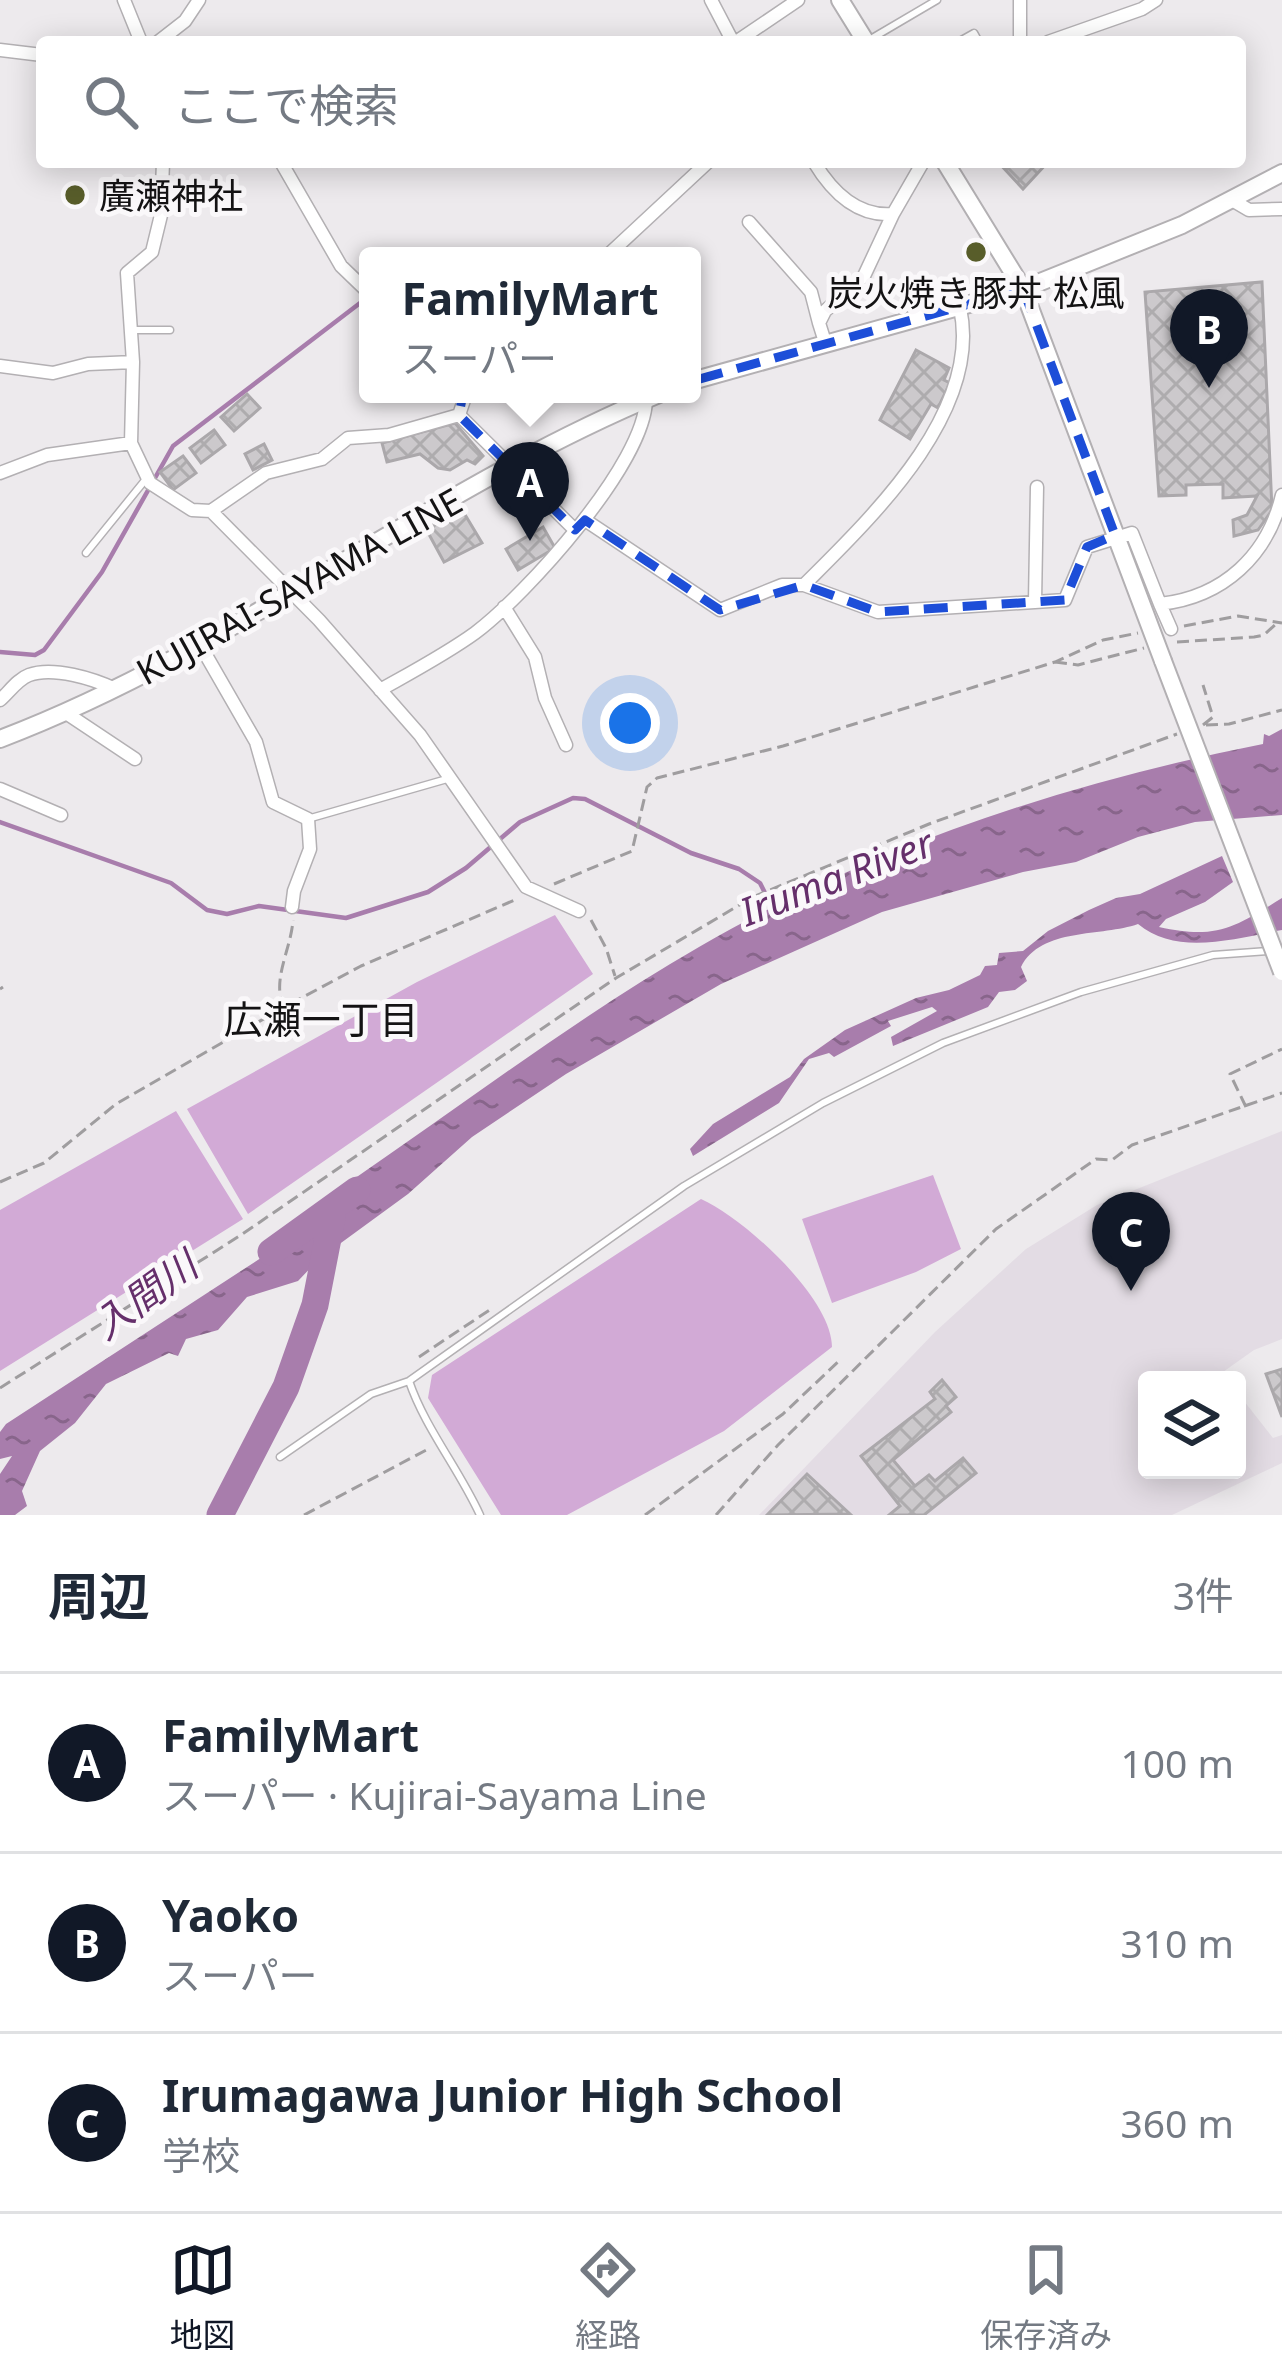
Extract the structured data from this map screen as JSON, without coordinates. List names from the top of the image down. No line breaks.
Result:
{"streets":{"main road":["KUJIRAI-SAYAMA LINE"]},"districts":["広瀬一丁目"],"water":["Iruma River","入間川"],"places":["廣瀬神社","炭火焼き豚丼 松風"],"page":{"search":"ここで検索","popup":["FamilyMart","スーパー"],"pins":["B","A","C"],"heading":["周辺","3件"],"list":[{"mark":"A","name":"FamilyMart","note":"スーパー · Kujirai-Sayama Line","value":"100 m"},{"mark":"B","name":"Yaoko","note":"スーパー","value":"310 m"},{"mark":"C","name":"Irumagawa Junior High School","note":"学校","value":"360 m"}],"nav":["地図","経路","保存済み"]}}
